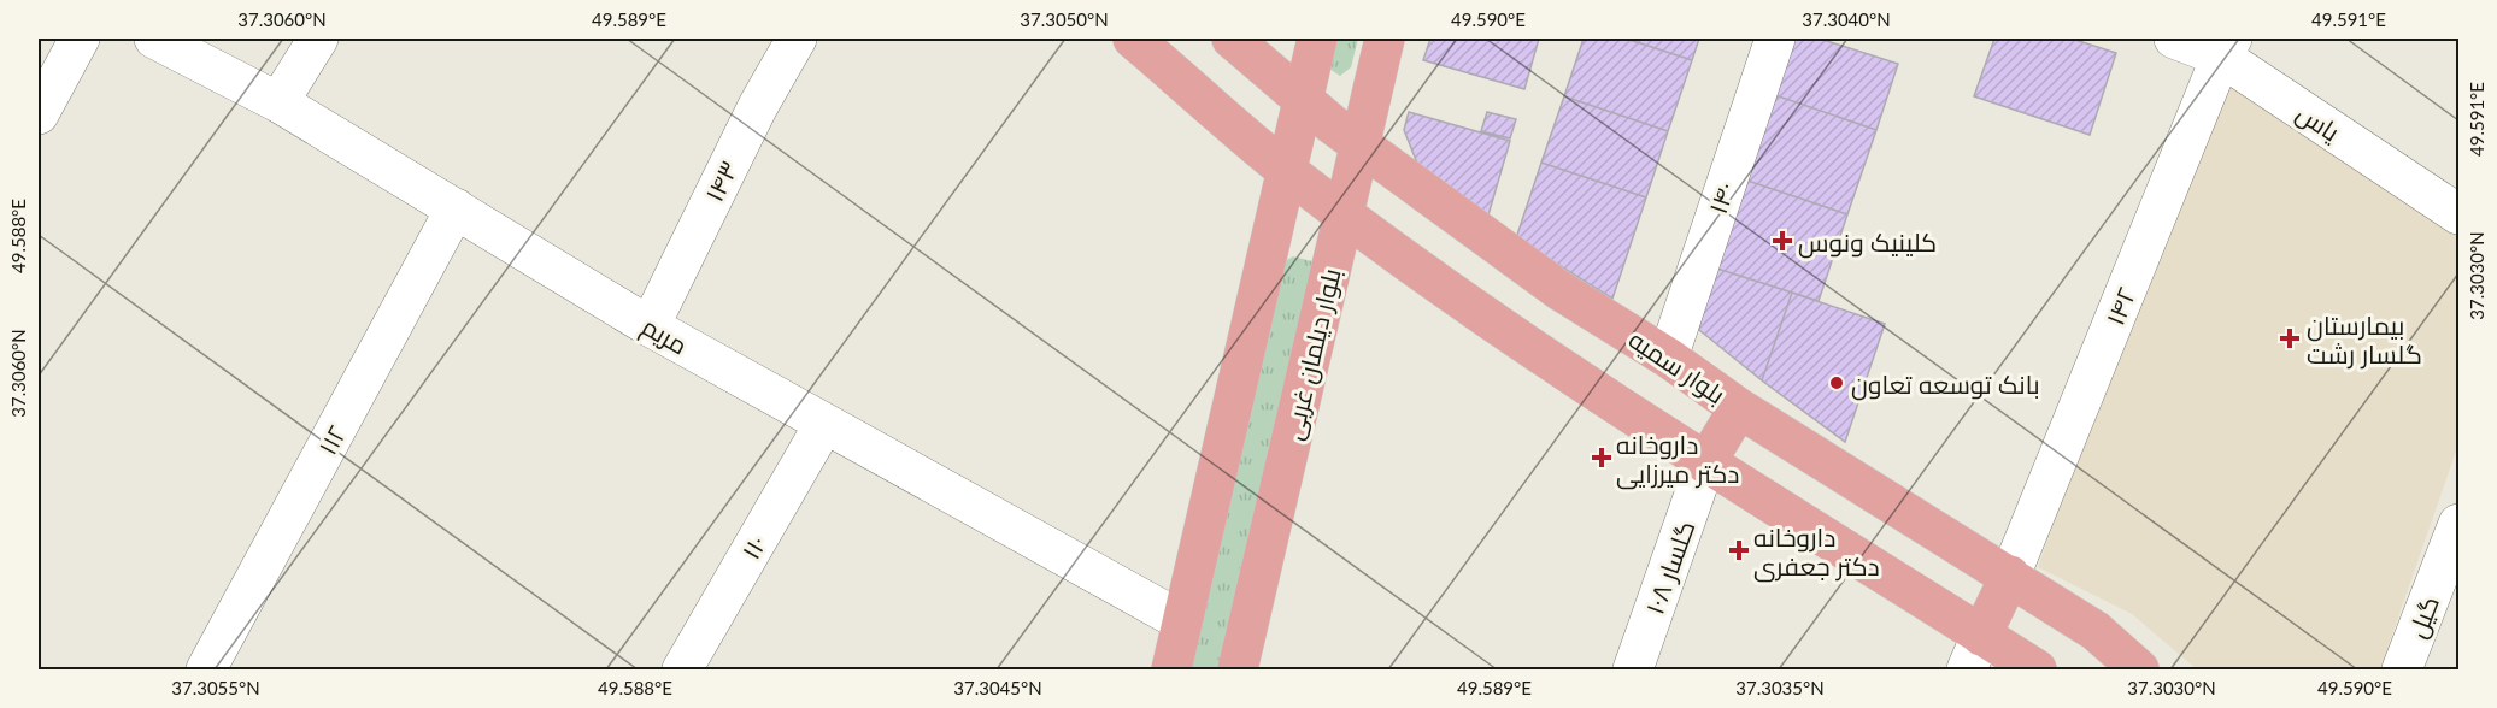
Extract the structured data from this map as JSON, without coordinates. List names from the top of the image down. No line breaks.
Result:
{"streets":{"main road":["بلوار دیلمان غربی","بلوار سمیه"],"street":["یاس","۱۴۳","۱۴۰","۱۴۲","مریم","۱۱۲","۱۱۰","گلسار ۱۰۸","گیل"]},"crossings":[["یاس","۱۴۲"],["۱۴۳","مریم"],["۱۴۰","بلوار سمیه"],["۱۴۲","بلوار سمیه"],["مریم","۱۱۲"],["مریم","۱۱۰"],["بلوار دیلمان غربی","بلوار سمیه"]],"places":{"health":["کلینیک ونوس","بیمارستان گلسار رشت","داروخانه دکتر میرزایی","داروخانه دکتر جعفری"],"other":["بانک توسعه تعاون"]},"coordinates":["37.3060°N","49.589°E","37.3050°N","49.590°E","37.3040°N","49.591°E","49.588°E","37.3030°N","37.3055°N","37.3045°N","37.3035°N"]}
